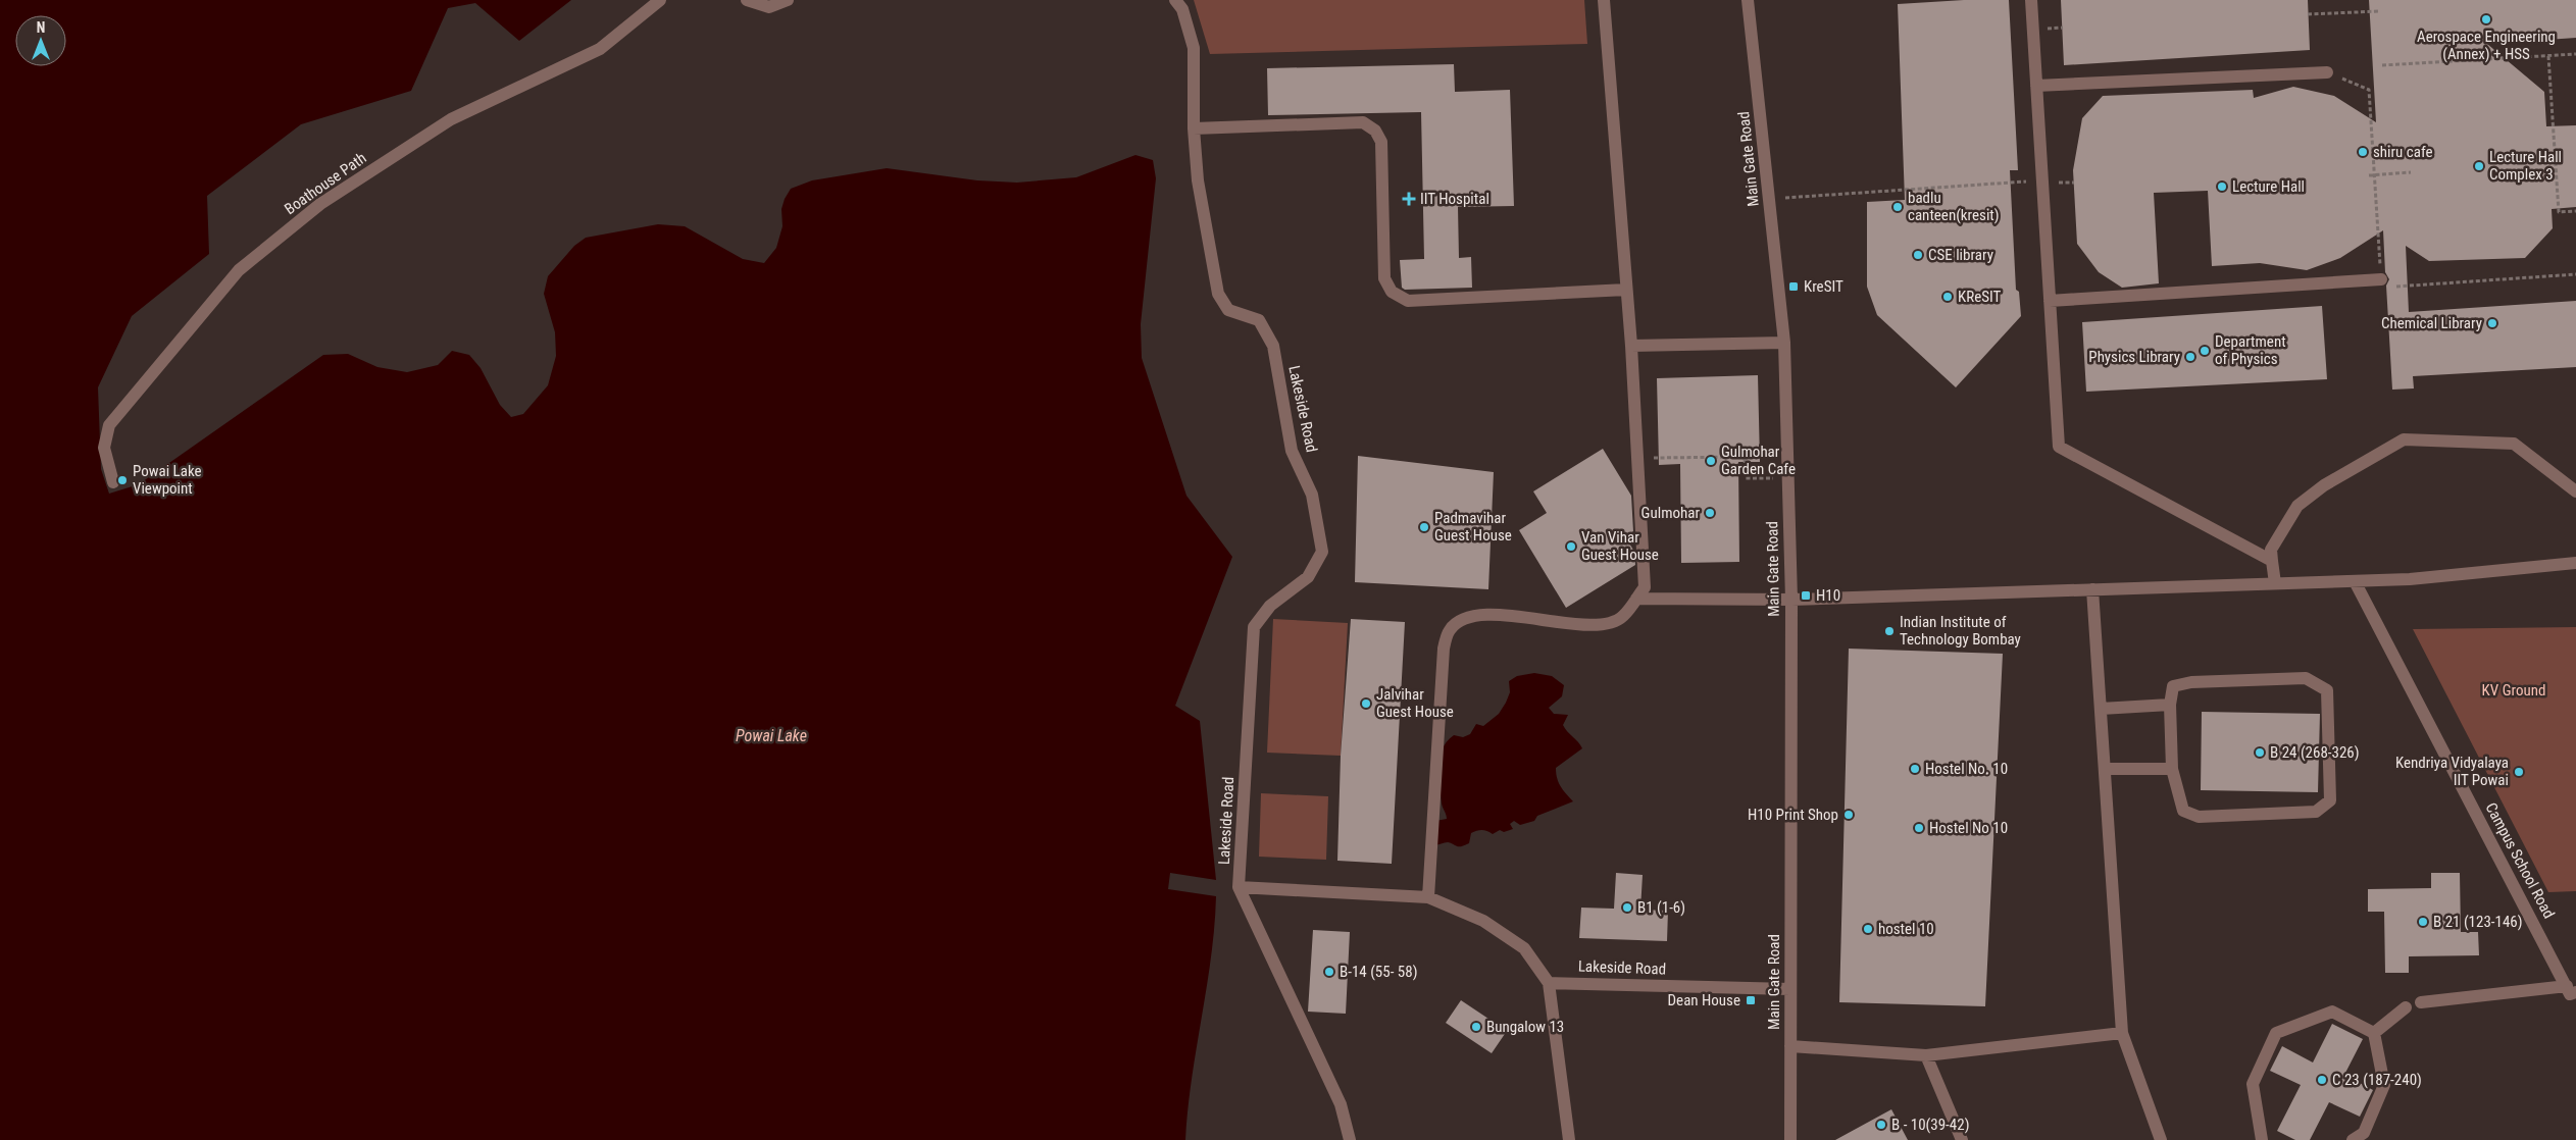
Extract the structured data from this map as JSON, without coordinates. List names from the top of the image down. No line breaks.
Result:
{"streets":{"street":["Main Gate Road","Boathouse Path","Lakeside Road","Campus School Road"]},"crossings":[["Main Gate Road","Lakeside Road"]],"water":["Powai Lake"],"parks":["KV Ground"],"places":{"other":["Aerospace Engineering (Annex) + HSS","shiru cafe","Lecture Hall Complex 3","Lecture Hall","badlu canteen(kresit)","CSE library","KReSIT","Chemical Library","Department of Physics","Physics Library","Gulmohar Garden Cafe","Powai Lake Viewpoint","Gulmohar","Padmavihar Guest House","Van Vihar Guest House","Indian Institute of Technology Bombay","Jalvihar Guest House","B 24 (268-326)","Hostel No. 10","Kendriya Vidyalaya IIT Powai","H10 Print Shop","Hostel No 10","B1 (1-6)","B 21 (123-146)","hostel 10","B-14 (55- 58)","Bungalow 13","C 23 (187-240)","B - 10(39-42)"],"health":["IIT Hospital"],"transit":["KreSIT","H10","Dean House"]},"north":"top"}
